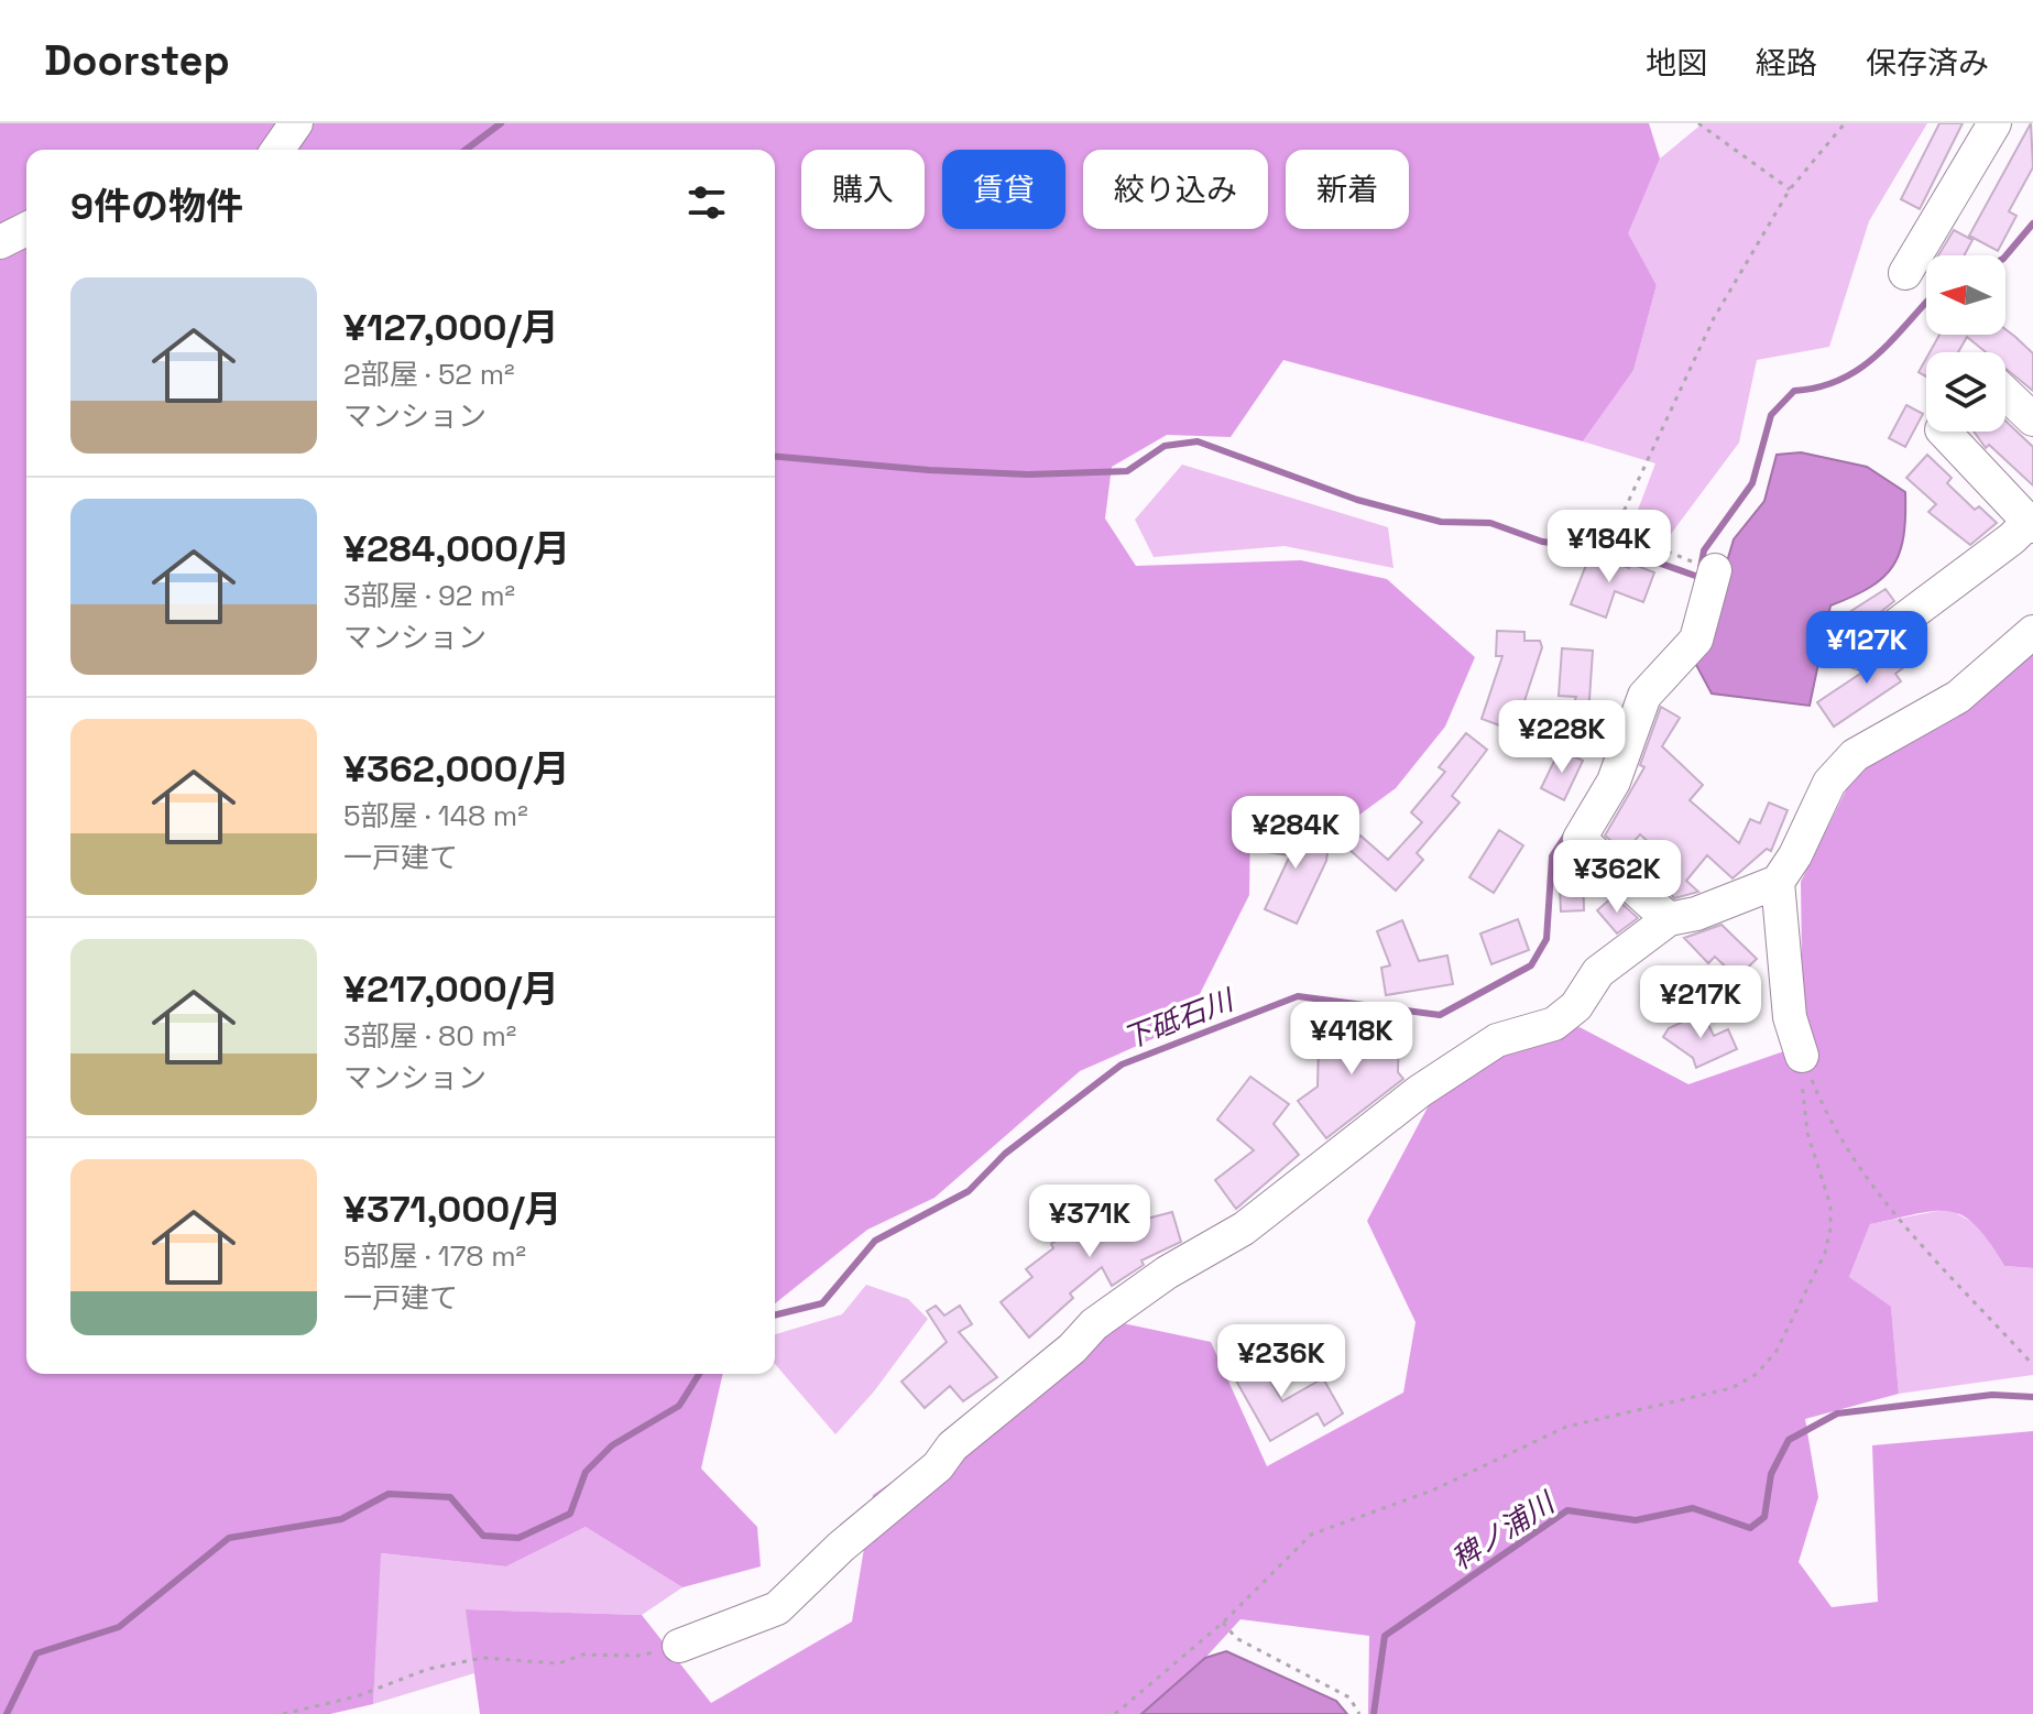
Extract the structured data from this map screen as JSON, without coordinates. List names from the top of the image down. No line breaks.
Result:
{"water":["下砥石川","稗ノ浦川"],"north":"left","page":{"header":"Doorstep","nav":["地図","経路","保存済み"],"chip":["購入","賃貸","絞り込み","新着"],"heading":"9件の物件","list":[{"name":"¥127,000/月","note":"2部屋 · 52 m² · マンション"},{"name":"¥284,000/月","note":"3部屋 · 92 m² · マンション"},{"name":"¥362,000/月","note":"5部屋 · 148 m² · 一戸建て"},{"name":"¥217,000/月","note":"3部屋 · 80 m² · マンション"},{"name":"¥371,000/月","note":"5部屋 · 178 m² · 一戸建て"}],"price":["¥184K","¥127K","¥228K","¥284K","¥362K","¥217K","¥418K","¥371K","¥236K"]}}
